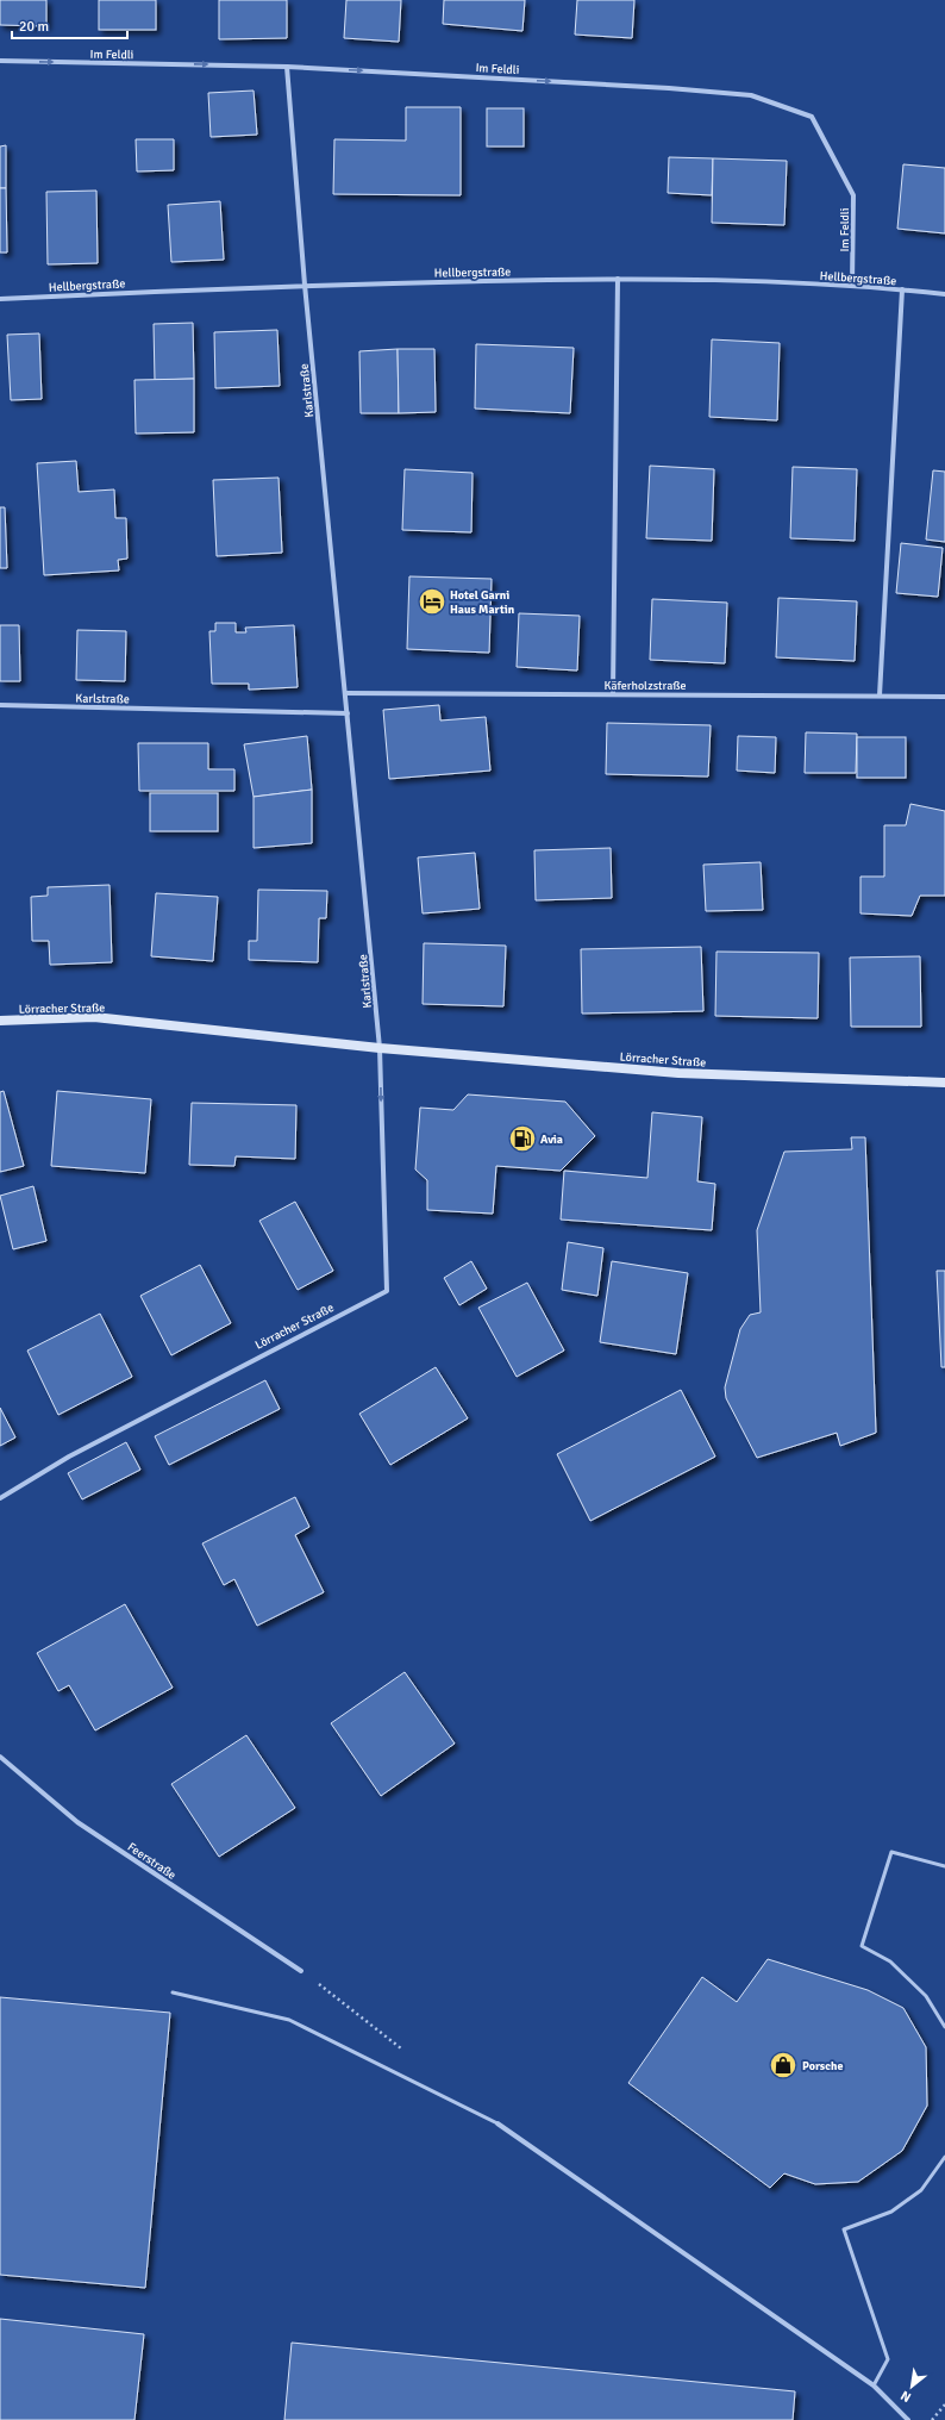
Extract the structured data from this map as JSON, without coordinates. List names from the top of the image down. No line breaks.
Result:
{"streets":{"main road":["Lörracher Straße"],"street":["Im Feldli","Hellbergstraße","Karlstraße","Käferholzstraße","Feerstraße"]},"crossings":[["Im Feldli","Hellbergstraße"],["Im Feldli","Karlstraße"],["Hellbergstraße","Karlstraße"],["Karlstraße","Käferholzstraße"],["Karlstraße","Lörracher Straße"]],"one_way":["Im Feldli","Lörracher Straße"],"places":{"hotel":["Hotel Garni Haus Martin"],"fuel station":["Avia"],"shop":["Porsche"]},"scale_bar":"20 m","north":"bottom left"}
